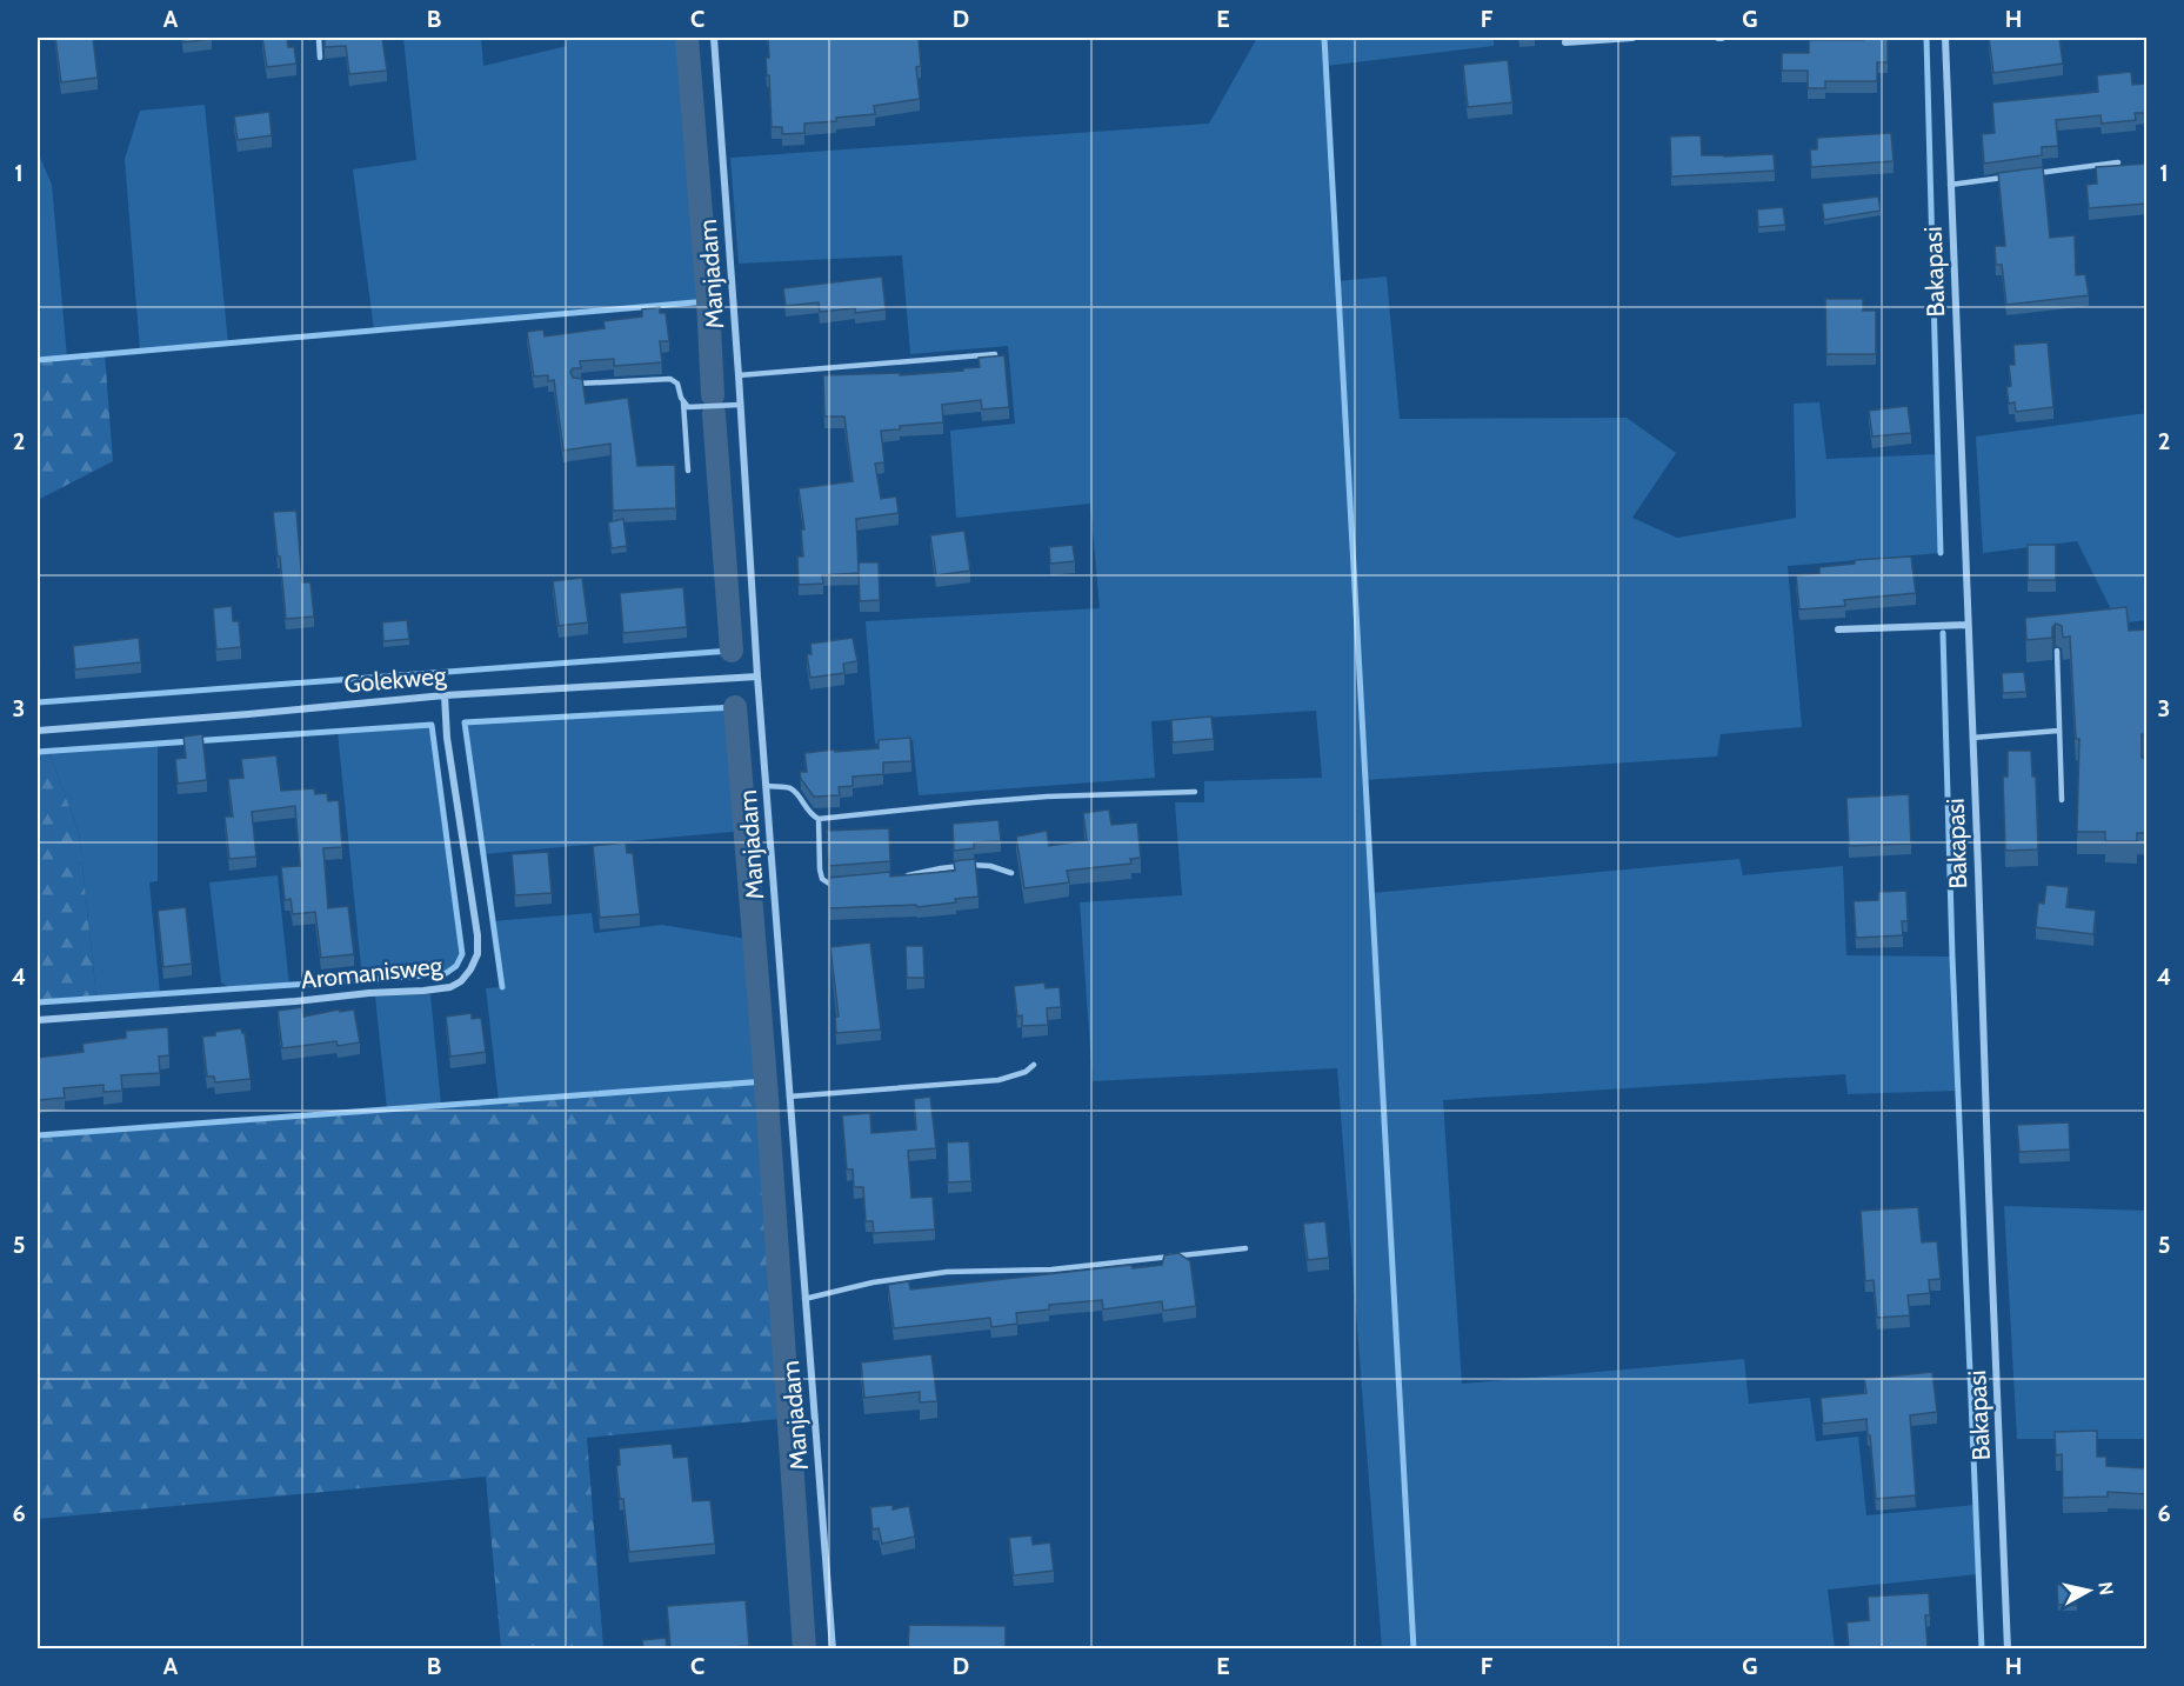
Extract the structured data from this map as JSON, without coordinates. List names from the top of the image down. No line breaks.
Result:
{"streets":{"street":["Bakapasi","Manjadam","Golekweg","Aromanisweg"]},"crossings":[["Manjadam","Golekweg"],["Golekweg","Aromanisweg"]],"north":"right","grid":{"columns":["A","B","C","D","E","F","G","H"],"rows":["1","2","3","4","5","6"]}}
